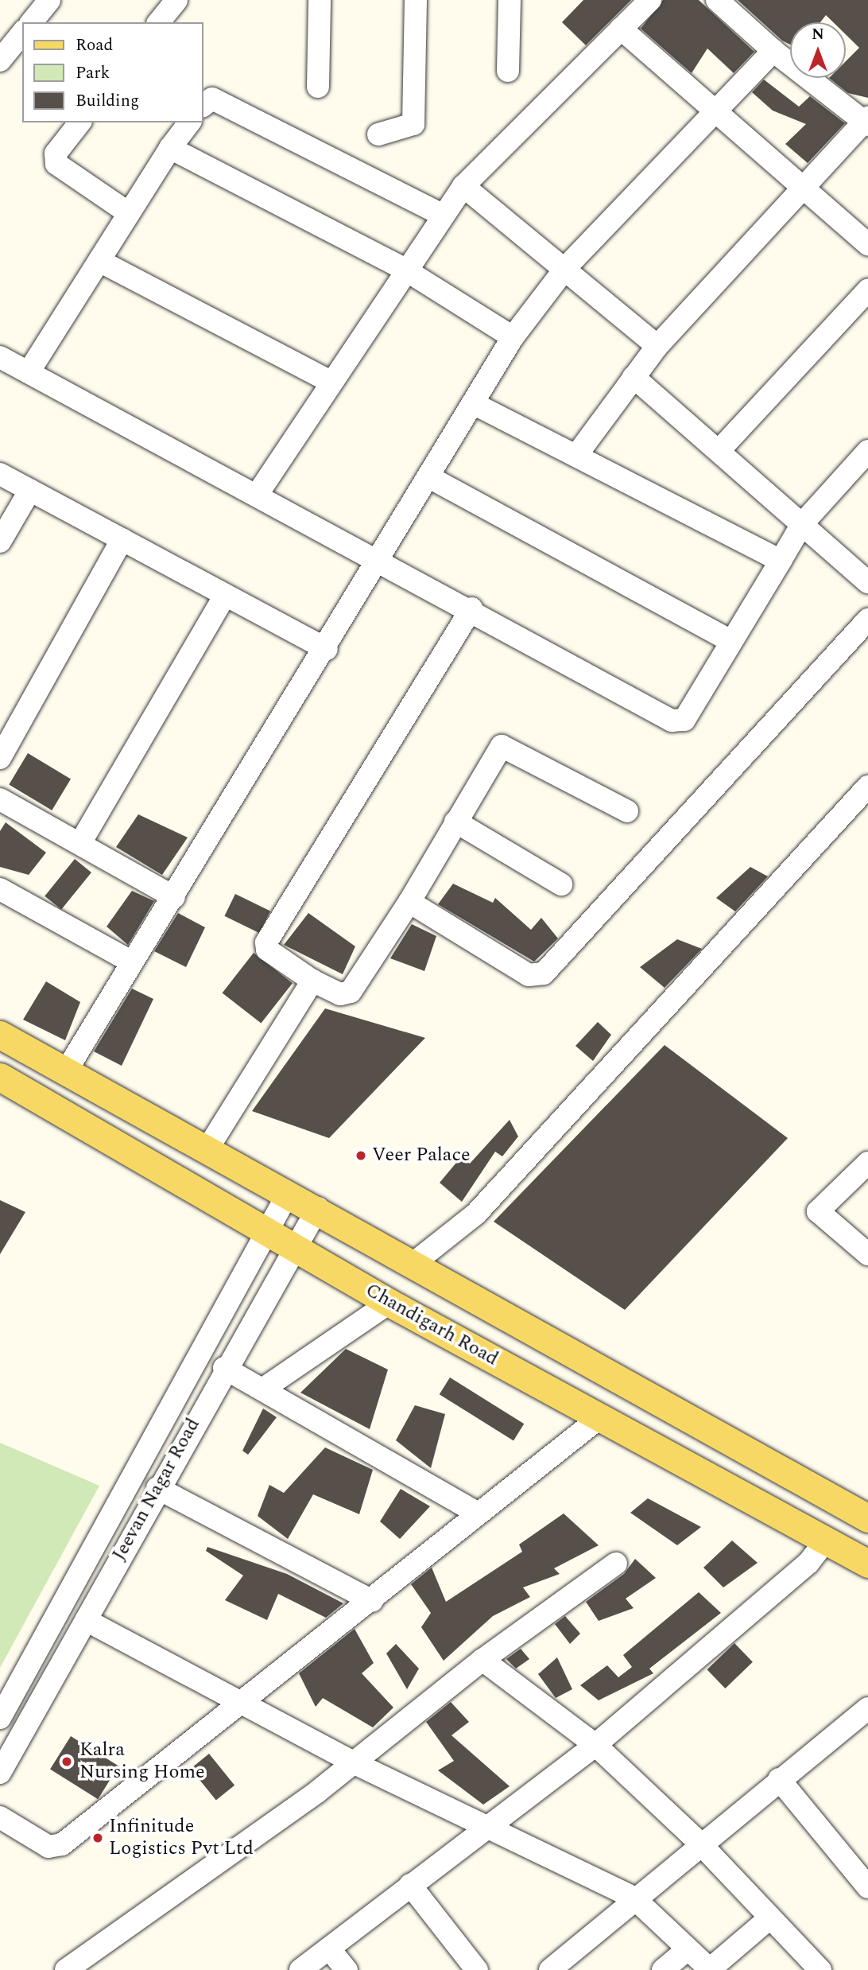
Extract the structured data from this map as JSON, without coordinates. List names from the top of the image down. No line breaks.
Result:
{"streets":{"main road":["Chandigarh Road"],"street":["Jeevan Nagar Road"]},"crossings":[["Chandigarh Road","Jeevan Nagar Road"]],"places":["Veer Palace","Kalra Nursing Home","Infinitude Logistics Pvt Ltd"],"legend":["Road","Park","Building"],"north":"top"}
